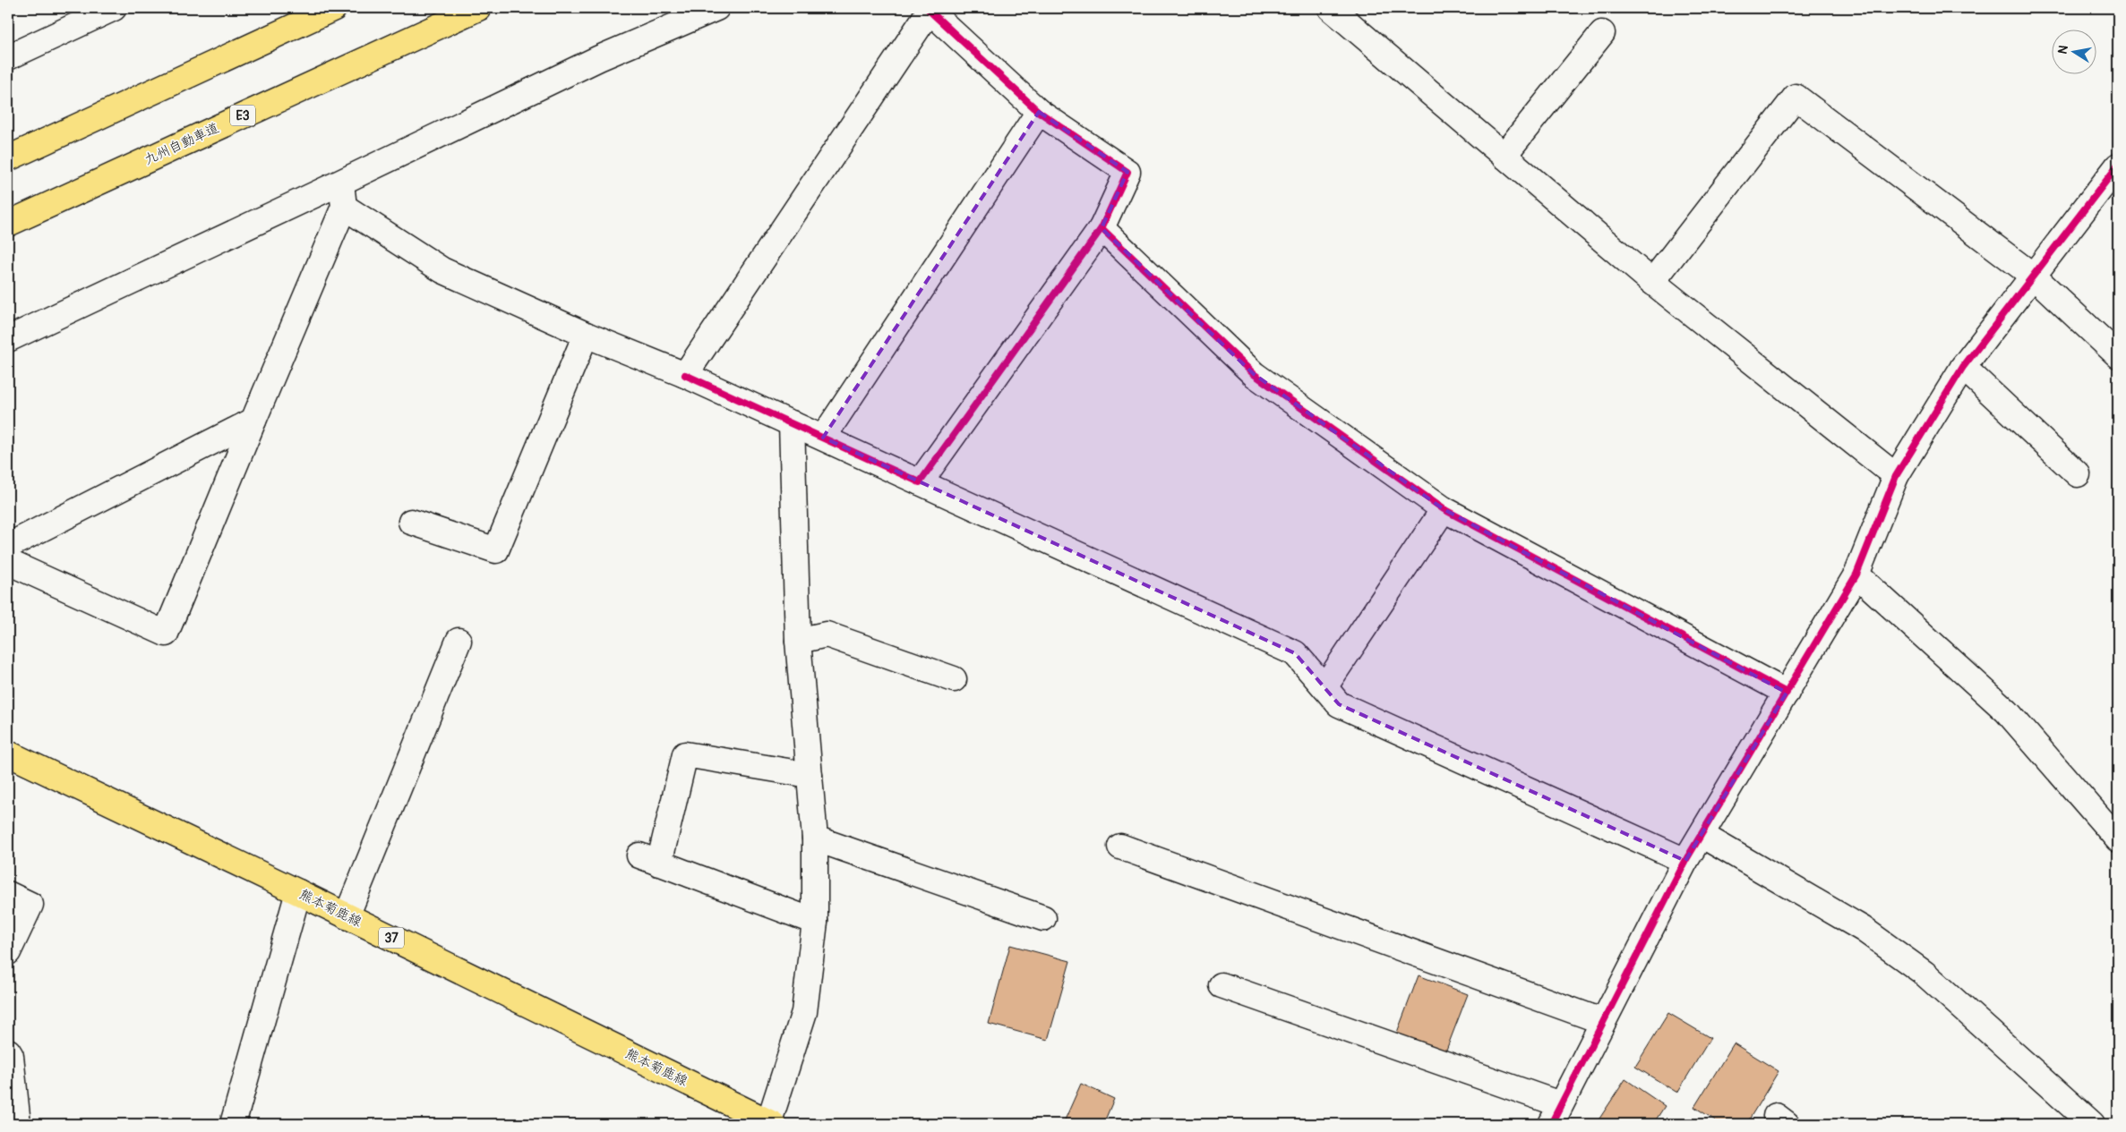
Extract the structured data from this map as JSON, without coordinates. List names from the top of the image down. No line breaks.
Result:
{"streets":{"main road":["E3","九州自動車道","熊本菊鹿線","37"]},"north":"left"}
